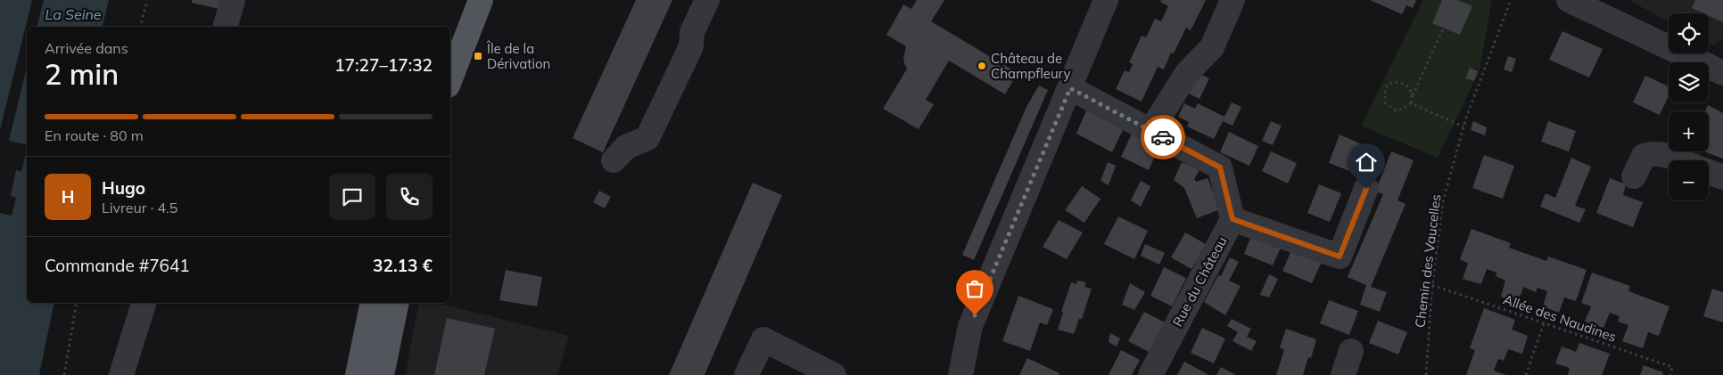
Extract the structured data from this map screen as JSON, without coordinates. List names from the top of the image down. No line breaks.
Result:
{"streets":{"street":["Rue du Château"],"path":["Chemin des Vaucelles","Allée des Naudines"]},"crossings":[["Chemin des Vaucelles","Allée des Naudines"]],"water":["La Seine"],"places":{"transit":["Île de la Dérivation"],"other":["Château de Champfleury"]},"page":{"map_buttons":["+","−"],"heading":["2 min","Arrivée dans","17:27–17:32"],"panel":["Hugo","Livreur · 4.5","Commande #7641","32.13 €"],"bar":"En route · 80 m","round":"H"}}
